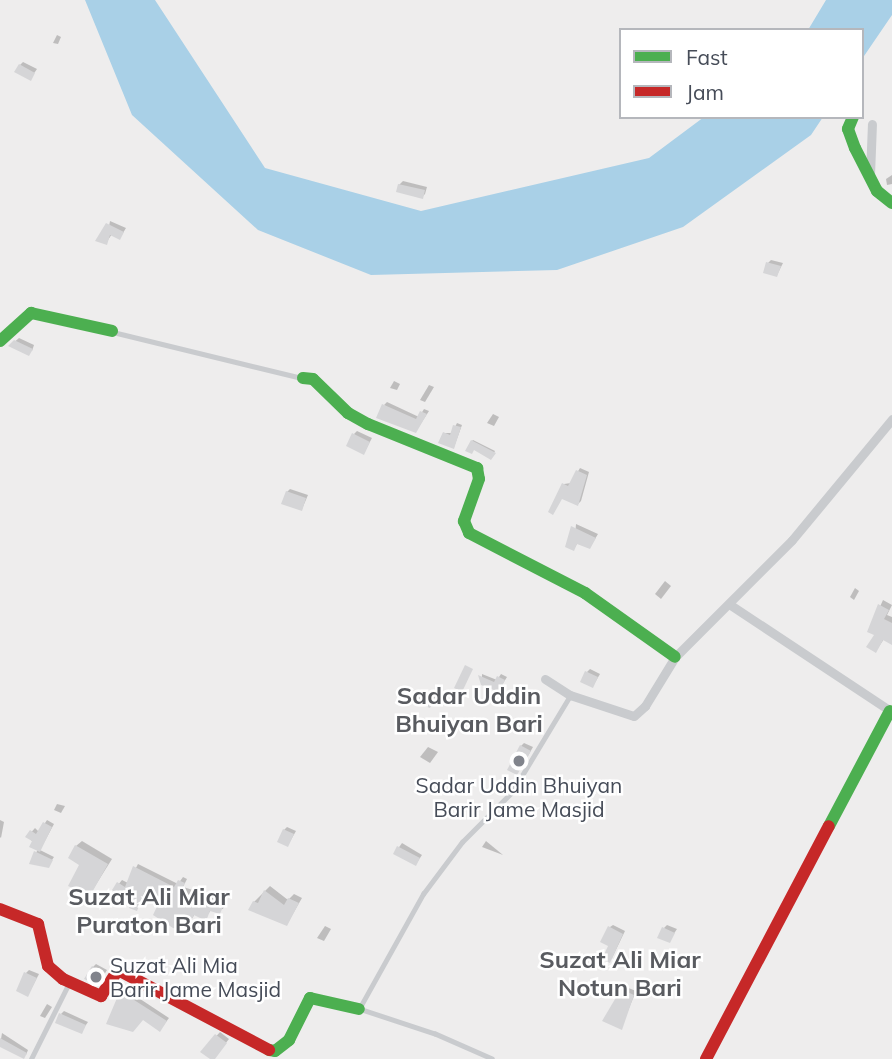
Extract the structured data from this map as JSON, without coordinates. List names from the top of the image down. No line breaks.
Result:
{"districts":["Sadar Uddin Bhuiyan Bari","Suzat Ali Miar Puraton Bari","Suzat Ali Miar Notun Bari"],"places":["Sadar Uddin Bhuiyan Barir Jame Masjid","Suzat Ali Mia Barir Jame Masjid"],"legend":["Fast","Jam"]}
